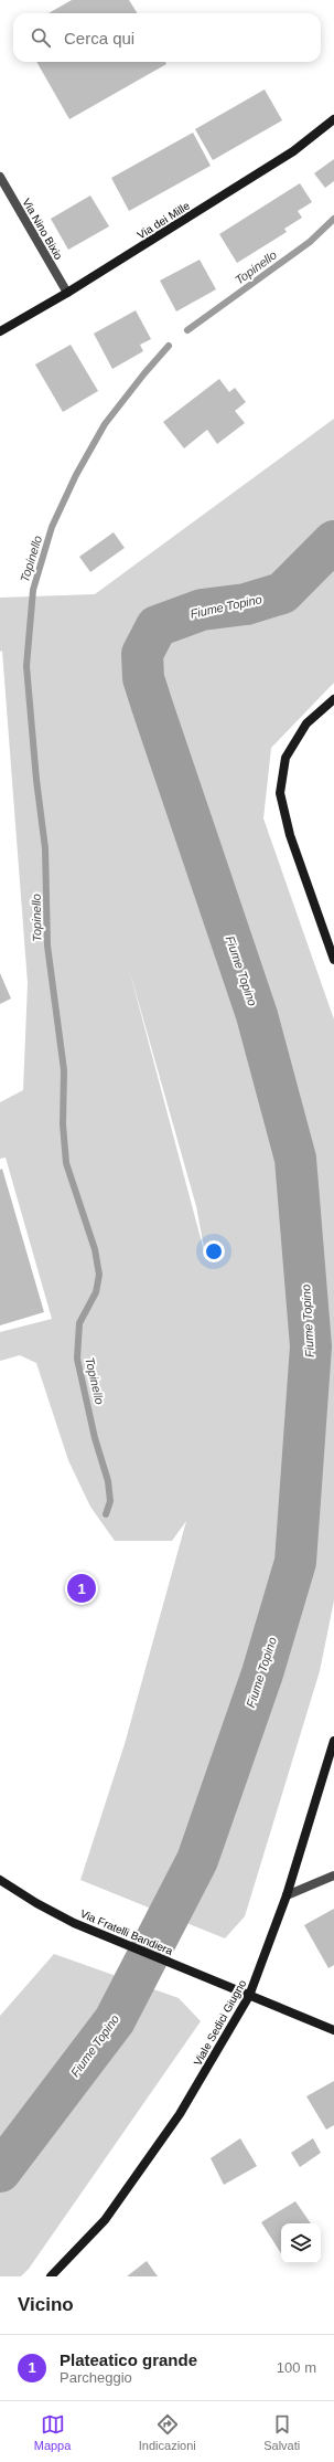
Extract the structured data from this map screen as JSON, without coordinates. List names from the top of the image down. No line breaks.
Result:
{"streets":{"main road":["Via dei Mille","Via Fratelli Bandiera","Viale Sedici Giugno"],"street":["Via Nino Bixio"]},"crossings":[["Via dei Mille","Via Nino Bixio"],["Via Fratelli Bandiera","Viale Sedici Giugno"]],"water":["Topinello","Fiume Topino"],"page":{"search":"Cerca qui","pins":"1","heading":"Vicino","list":[{"mark":"1","name":"Plateatico grande","note":"Parcheggio","value":"100 m"}],"nav":["Mappa","Indicazioni","Salvati"]}}
